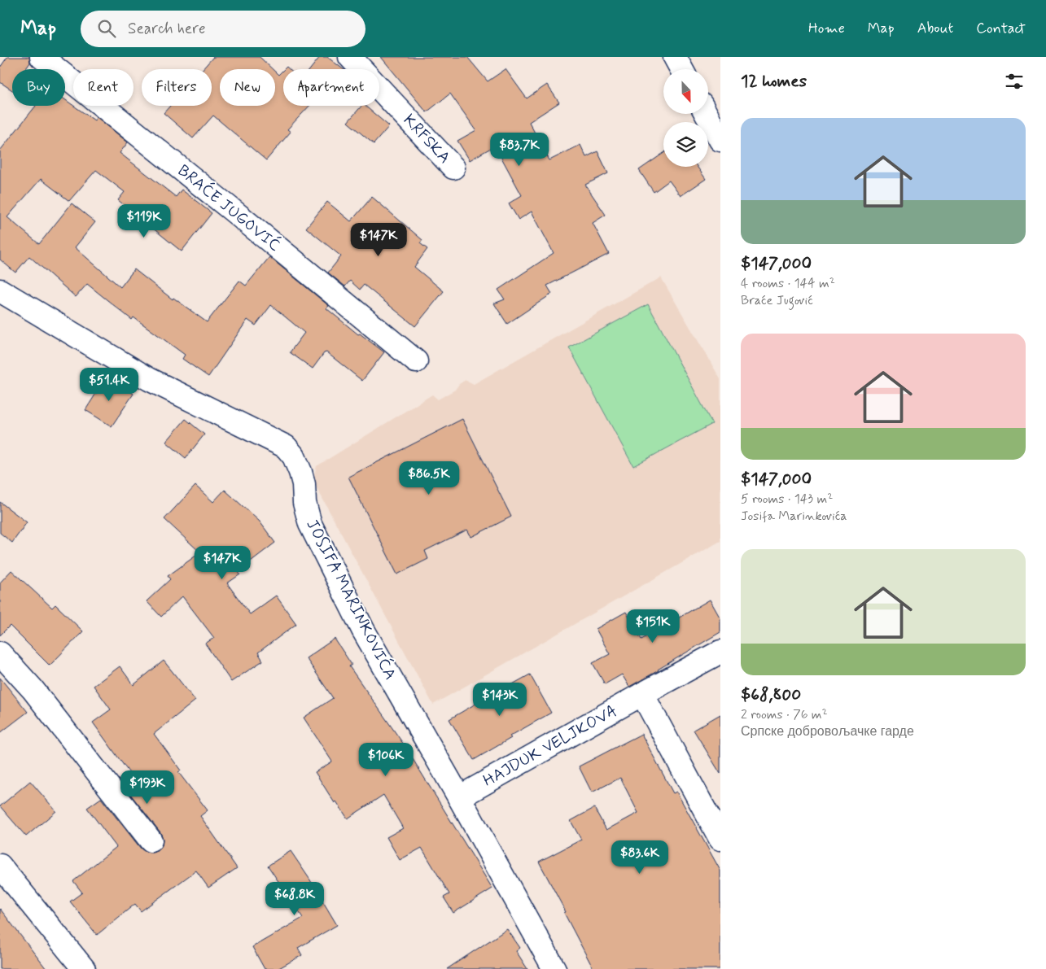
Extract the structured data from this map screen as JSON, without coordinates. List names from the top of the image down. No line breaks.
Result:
{"streets":{"street":["KRFSKA","BRAĆE JUGOVIĆ","JOSIFA MARINKOVIĆA","HAJDUK VELJKOVA"]},"crossings":[["JOSIFA MARINKOVIĆA","HAJDUK VELJKOVA"]],"north":"bottom","page":{"header":"Map","search":"Search here","nav":["Home","Map","About","Contact"],"heading":"12 homes","chip":["Buy","Rent","Filters","New","Apartment"],"list":[{"name":"$147,000","note":"4 rooms · 144 m² · Braće Jugović"},{"name":"$147,000","note":"5 rooms · 143 m² · Josifa Marinkovića"},{"name":"$68,800","note":"2 rooms · 76 m² · Српске добровољачке гарде"}],"price":["$83.7K","$119K","$147K","$51.4K","$86.5K","$147K","$151K","$143K","$106K","$193K","$83.6K","$68.8K"]}}
